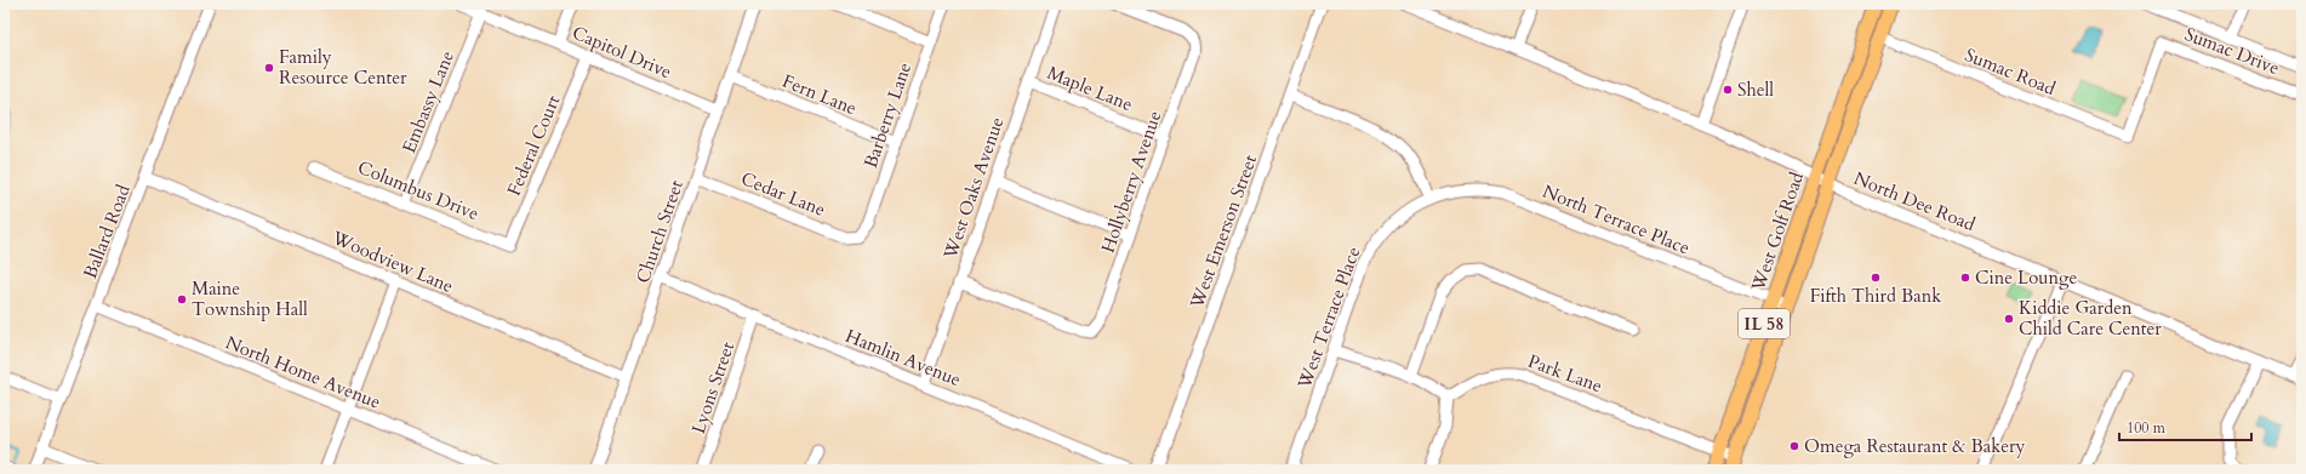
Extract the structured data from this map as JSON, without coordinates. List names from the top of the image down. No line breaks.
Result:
{"streets":{"main road":["West Golf Road","IL 58"],"street":["Sumac Drive","Capitol Drive","Sumac Road","Maple Lane","Fern Lane","Embassy Lane","Barberry Lane","Federal Court","Hollyberry Avenue","West Oaks Avenue","Columbus Drive","Cedar Lane","North Dee Road","North Terrace Place","Ballard Road","Church Street","West Emerson Street","Woodview Lane","West Terrace Place","Hamlin Avenue","North Home Avenue","Park Lane","Lyons Street"]},"crossings":[["Sumac Drive","Sumac Road"],["Capitol Drive","Embassy Lane"],["Capitol Drive","Federal Court"],["Capitol Drive","Church Street"],["Sumac Road","West Golf Road"],["Maple Lane","Hollyberry Avenue"],["Maple Lane","West Oaks Avenue"],["Fern Lane","Barberry Lane"],["Fern Lane","Church Street"],["Embassy Lane","Columbus Drive"],["Barberry Lane","Cedar Lane"],["Federal Court","Columbus Drive"],["Hollyberry Avenue","West Oaks Avenue"],["West Oaks Avenue","Hamlin Avenue"],["Cedar Lane","Church Street"],["North Dee Road","West Golf Road"],["North Terrace Place","West Golf Road"],["North Terrace Place","West Terrace Place"],["Ballard Road","Woodview Lane"],["Ballard Road","North Home Avenue"],["Church Street","Woodview Lane"],["Church Street","Hamlin Avenue"],["West Golf Road","IL 58"],["West Golf Road","Park Lane"],["IL 58","Park Lane"],["Hamlin Avenue","Lyons Street"]],"places":["Family Resource Center","Shell","Fifth Third Bank","Cine Lounge","Maine Township Hall","Kiddie Garden Child Care Center","Omega Restaurant & Bakery"],"scale_bar":"100 m"}
